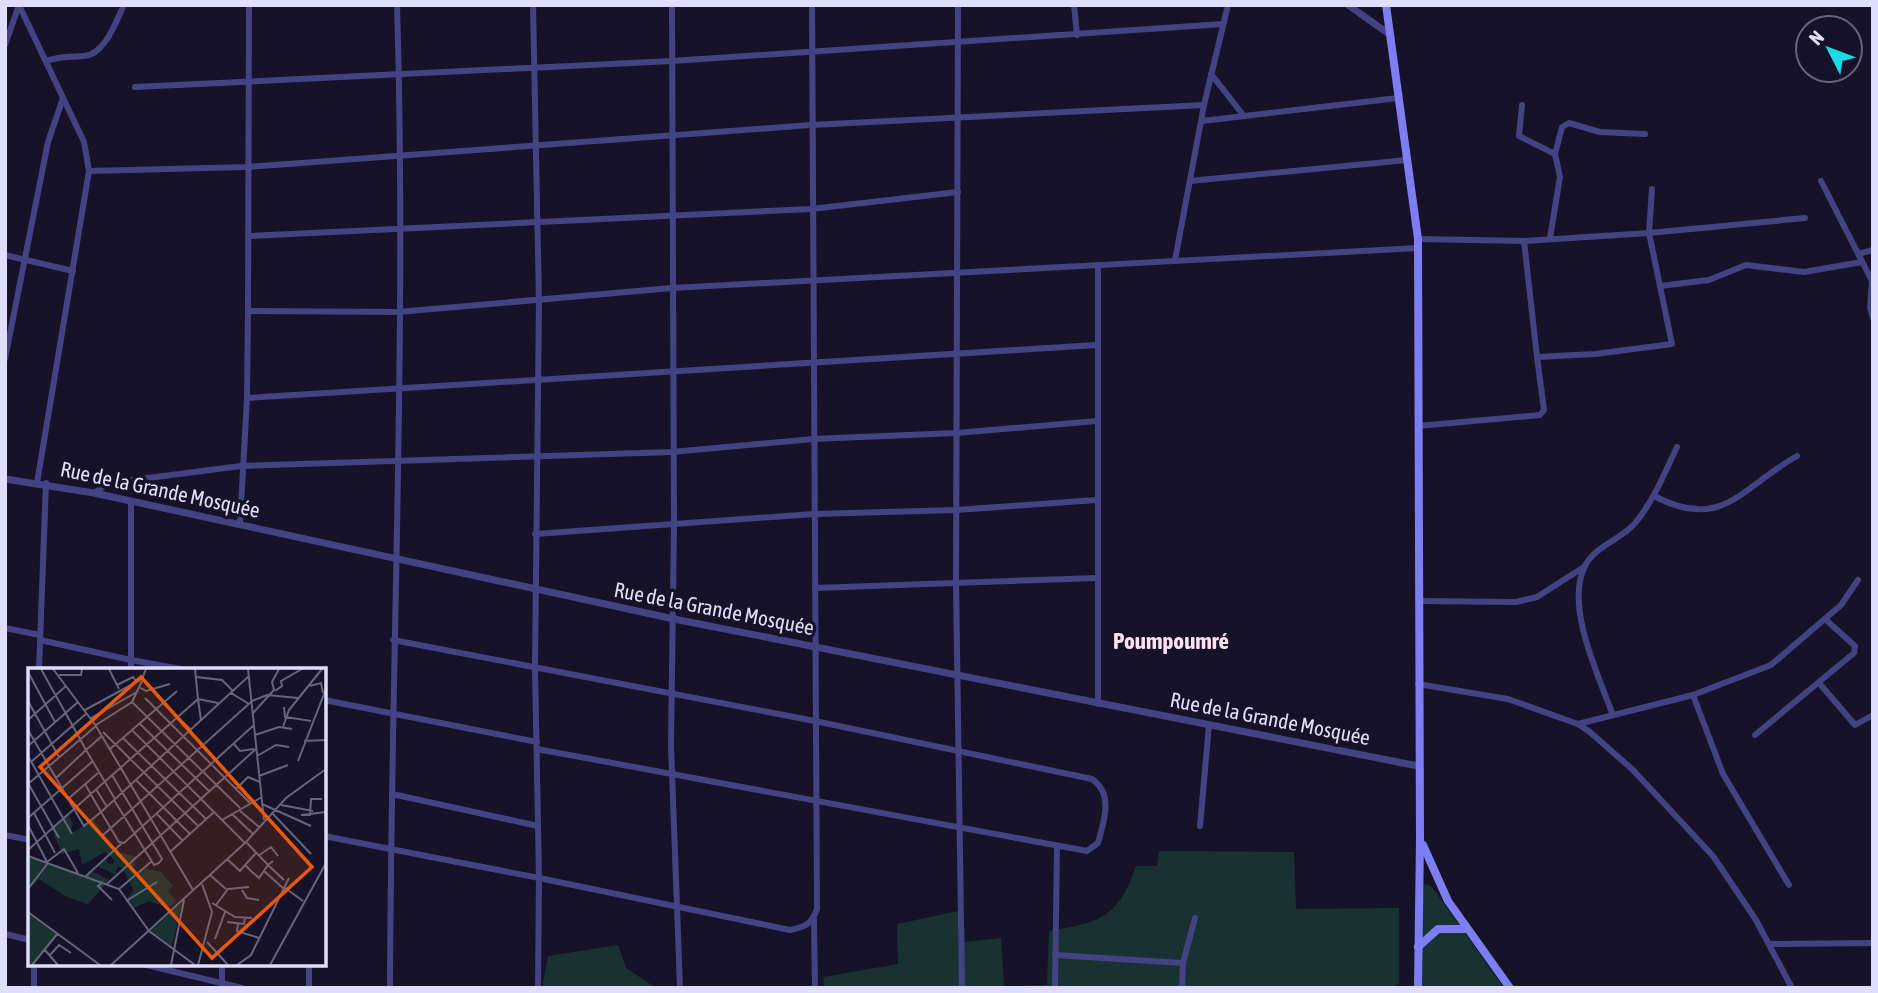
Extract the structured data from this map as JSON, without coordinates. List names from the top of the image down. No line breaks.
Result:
{"streets":{"street":["Rue de la Grande Mosquée"]},"districts":["Poumpoumré"],"north":"top left"}
